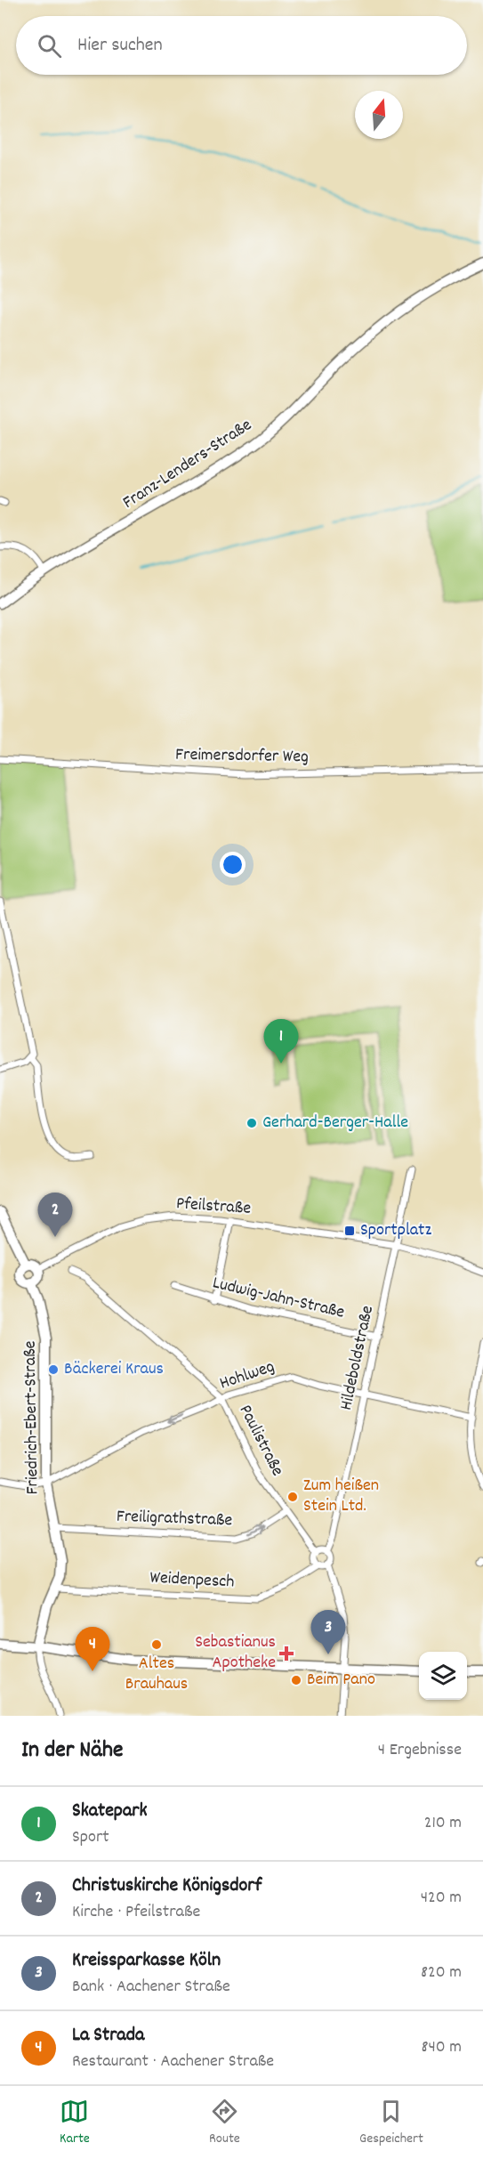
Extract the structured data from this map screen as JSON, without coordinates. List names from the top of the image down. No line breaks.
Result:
{"streets":{"street":["Franz-Lenders-Straße","Freimersdorfer Weg","Pfeilstraße","Ludwig-Jahn-Straße","Hildeboldstraße","Hohlweg","Friedrich-Ebert-Straße","Paulistraße","Freiligrathstraße","Weidenpesch"]},"crossings":[["Pfeilstraße","Hildeboldstraße"],["Pfeilstraße","Friedrich-Ebert-Straße"],["Ludwig-Jahn-Straße","Hildeboldstraße"],["Hildeboldstraße","Hohlweg"],["Hildeboldstraße","Paulistraße"],["Hildeboldstraße","Weidenpesch"],["Hohlweg","Friedrich-Ebert-Straße"],["Hohlweg","Paulistraße"],["Friedrich-Ebert-Straße","Freiligrathstraße"],["Friedrich-Ebert-Straße","Weidenpesch"],["Paulistraße","Freiligrathstraße"],["Paulistraße","Weidenpesch"]],"one_way":["Hohlweg","Freiligrathstraße"],"places":{"other":["Gerhard-Berger-Halle","Bäckerei Kraus","Zum heißen Stein Ltd.","Altes Brauhaus","Beim Pano"],"transit":["Sportplatz"],"health":["Sebastianus Apotheke"]},"north":"top","page":{"search":"Hier suchen","pins":["1","2","3","4"],"heading":["In der Nähe","4 Ergebnisse"],"list":[{"mark":"1","name":"Skatepark","note":"Sport","value":"210 m"},{"mark":"2","name":"Christuskirche Königsdorf","note":"Kirche · Pfeilstraße","value":"420 m"},{"mark":"3","name":"Kreissparkasse Köln","note":"Bank · Aachener Straße","value":"820 m"},{"mark":"4","name":"La Strada","note":"Restaurant · Aachener Straße","value":"840 m"}],"nav":["Karte","Route","Gespeichert"]}}
